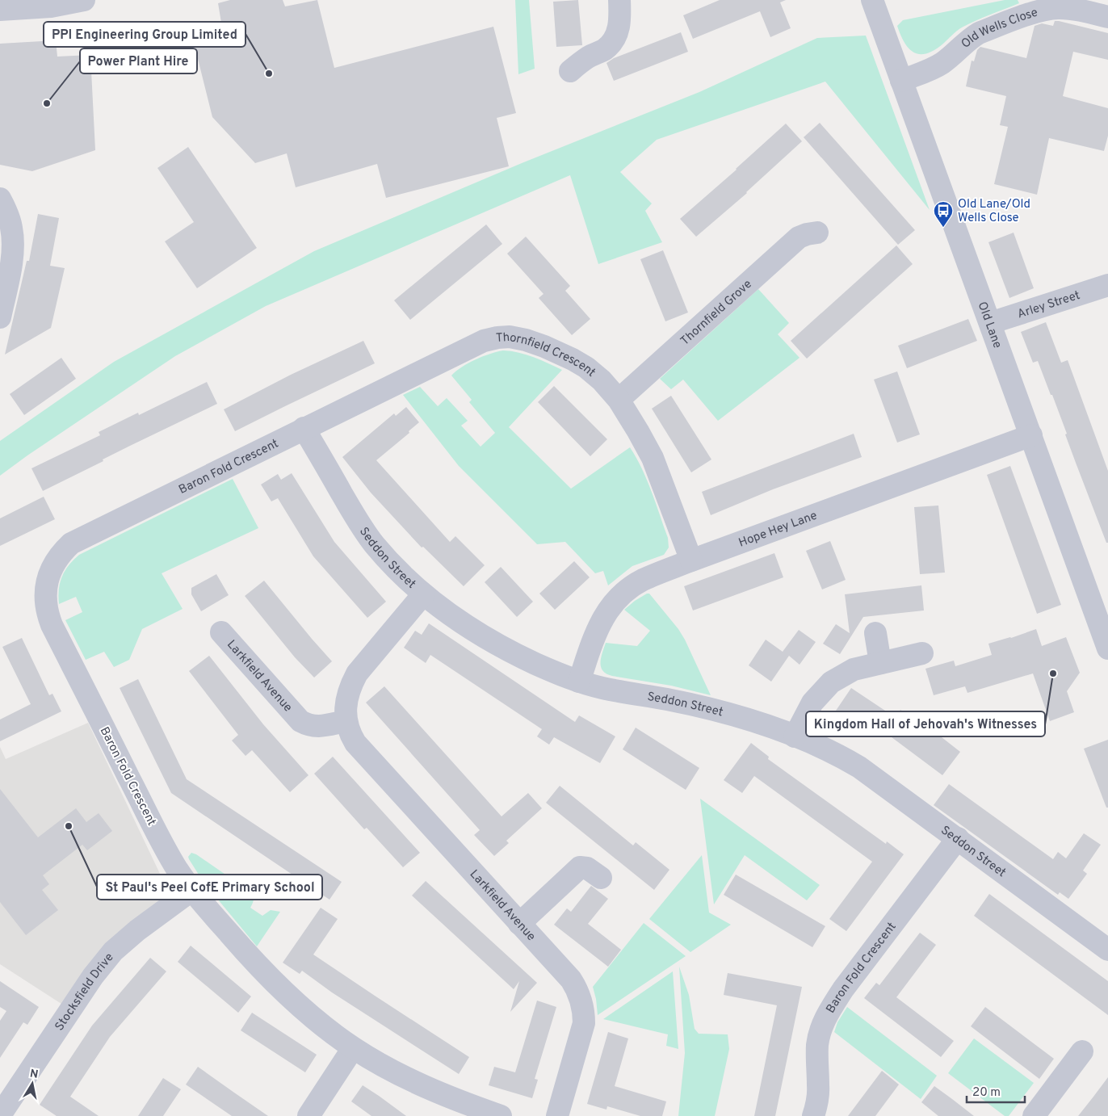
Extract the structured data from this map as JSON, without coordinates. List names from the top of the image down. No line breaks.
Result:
{"streets":{"street":["Old Wells Close","Arley Street","Thornfield Grove","Old Lane","Thornfield Crescent","Baron Fold Crescent","Hope Hey Lane","Seddon Street","Larkfield Avenue","Stocksfield Drive"]},"crossings":[["Old Wells Close","Old Lane"],["Arley Street","Old Lane"],["Thornfield Grove","Thornfield Crescent"],["Old Lane","Hope Hey Lane"],["Thornfield Crescent","Baron Fold Crescent"],["Thornfield Crescent","Hope Hey Lane"],["Thornfield Crescent","Seddon Street"],["Baron Fold Crescent","Seddon Street"],["Baron Fold Crescent","Stocksfield Drive"],["Hope Hey Lane","Seddon Street"],["Seddon Street","Larkfield Avenue"]],"places":{"other":["PPI Engineering Group Limited","Power Plant Hire","Kingdom Hall of Jehovah's Witnesses","St Paul's Peel CofE Primary School"],"bus stop":["Old Lane/Old Wells Close"]},"scale_bar":"20 m","north":"top"}
